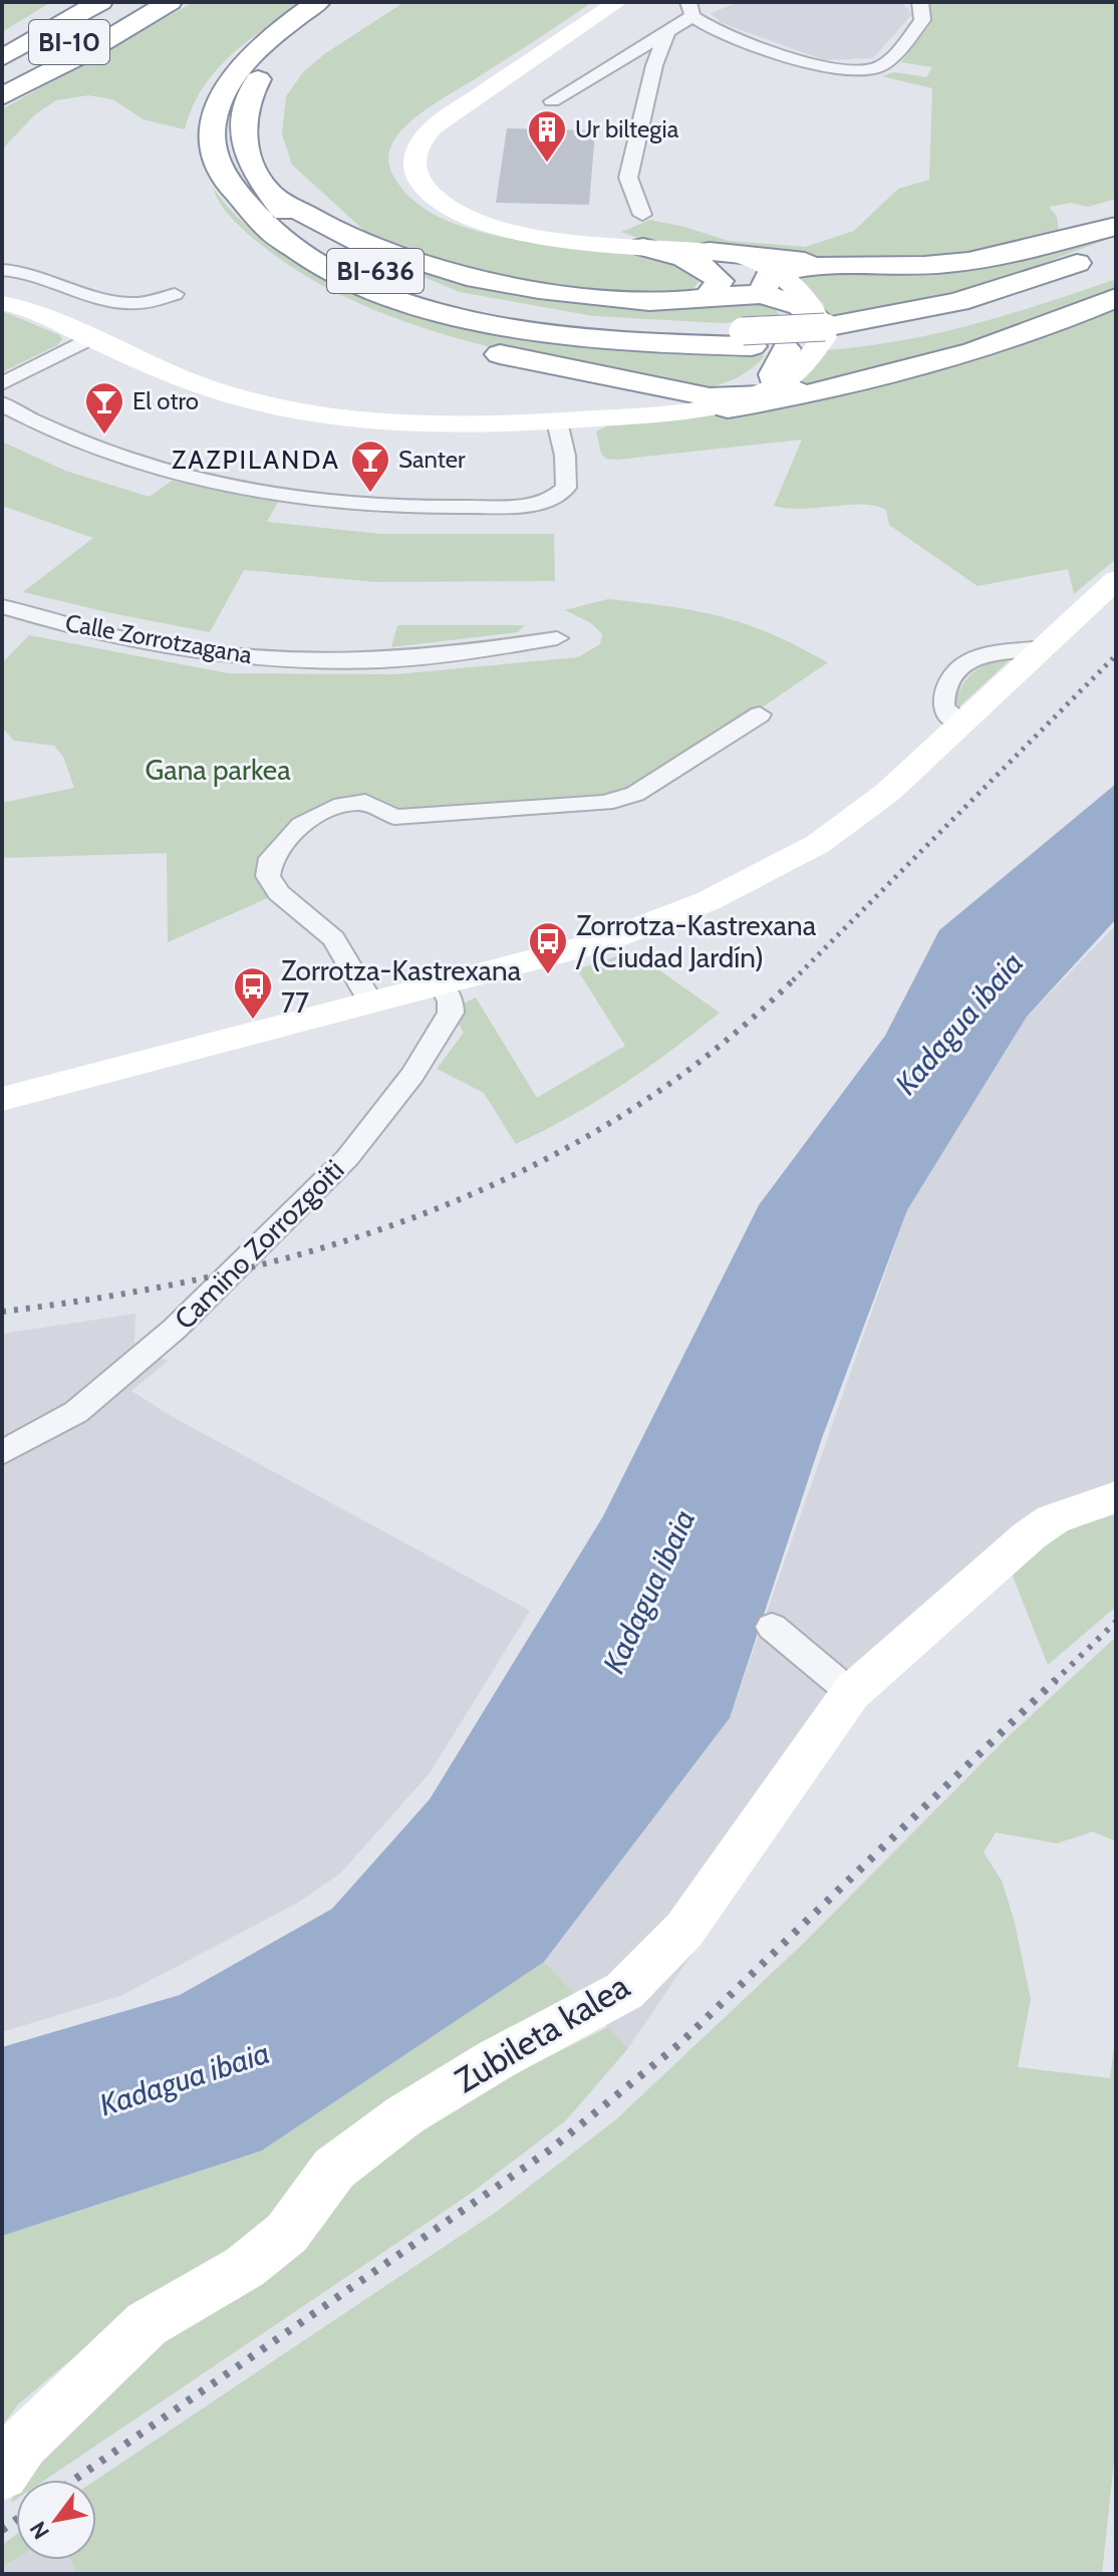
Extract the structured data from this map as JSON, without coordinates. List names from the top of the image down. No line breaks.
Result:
{"streets":{"highway":["BI-10","BI-636"],"street":["Calle Zorrotzagana","Camino Zorrozgoiti","Zubileta kalea"]},"districts":["ZAZPILANDA"],"water":["Kadagua ibaia"],"parks":["Gana parkea"],"places":{"building":["Ur biltegia"],"bar":["El otro","Santer"],"bus stop":["Zorrotza-Kastrexana / (Ciudad Jardín)","Zorrotza-Kastrexana 77"]},"north":"bottom left"}
